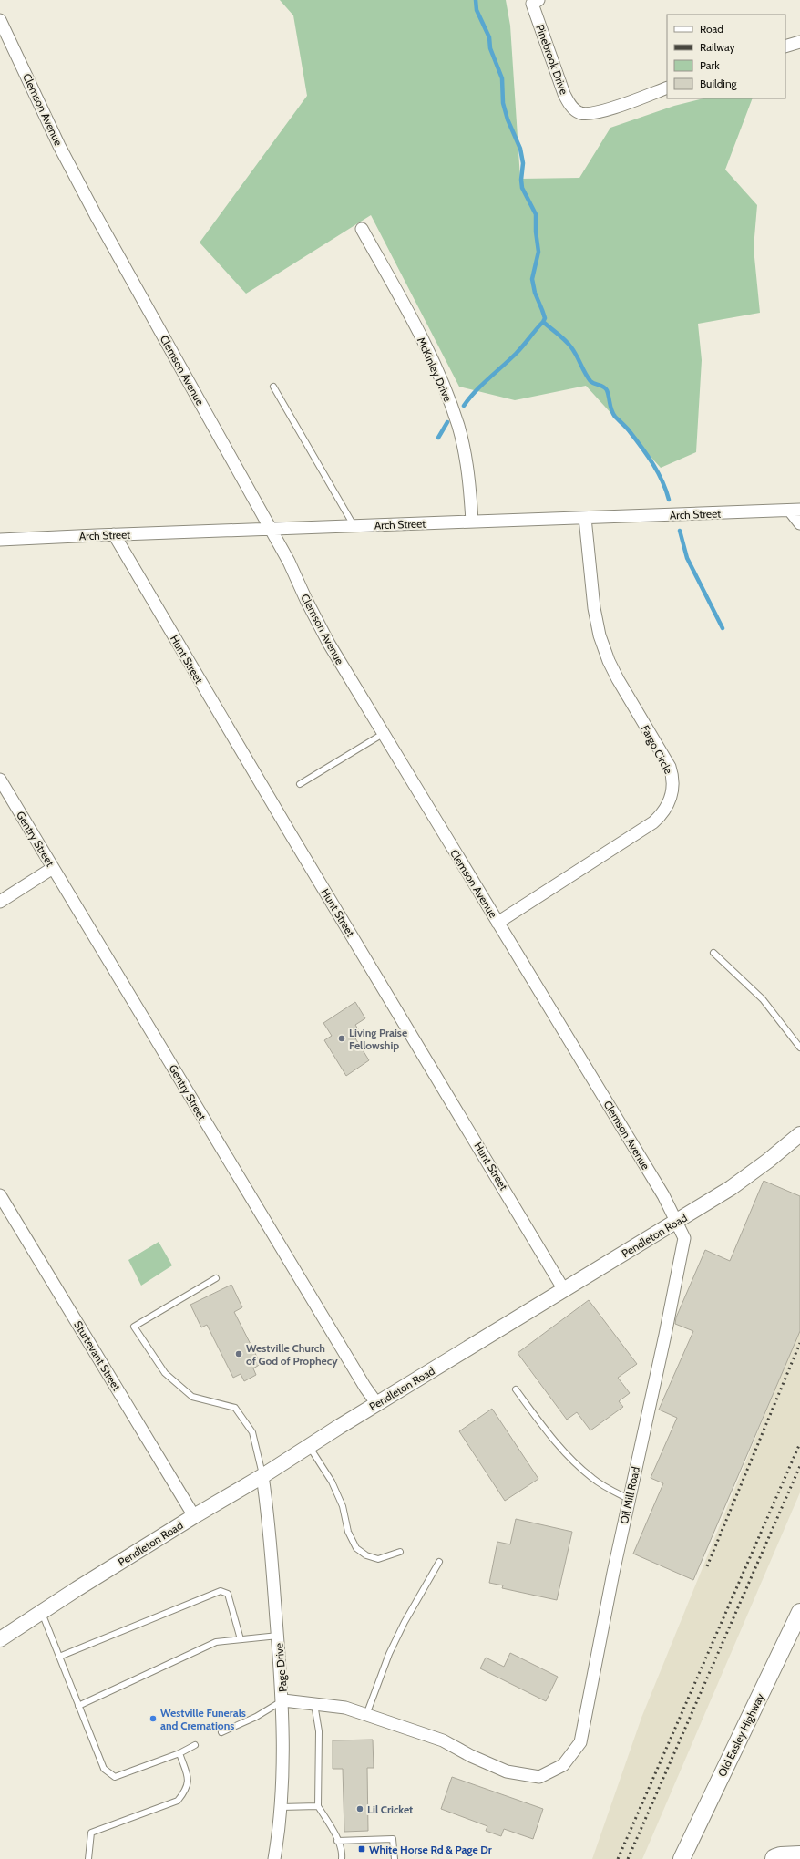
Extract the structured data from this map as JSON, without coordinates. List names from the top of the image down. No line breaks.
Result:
{"streets":{"main road":["Old Easley Highway"],"street":["Pinebrook Drive","Clemson Avenue","McKinley Drive","Arch Street","Hunt Street","Fargo Circle","Gentry Street","Pendleton Road","Sturtevant Street","Oil Mill Road","Page Drive"]},"crossings":[["Clemson Avenue","Arch Street"],["Clemson Avenue","Fargo Circle"],["Clemson Avenue","Pendleton Road"],["Clemson Avenue","Oil Mill Road"],["McKinley Drive","Arch Street"],["Arch Street","Hunt Street"],["Arch Street","Fargo Circle"],["Hunt Street","Pendleton Road"],["Gentry Street","Pendleton Road"],["Pendleton Road","Sturtevant Street"],["Pendleton Road","Oil Mill Road"],["Pendleton Road","Page Drive"]],"places":{"other":["Living Praise Fellowship","Westville Church of God of Prophecy","Westville Funerals and Cremations","Lil Cricket"],"transit":["White Horse Rd & Page Dr"]},"legend":["Road","Railway","Park","Building"]}
